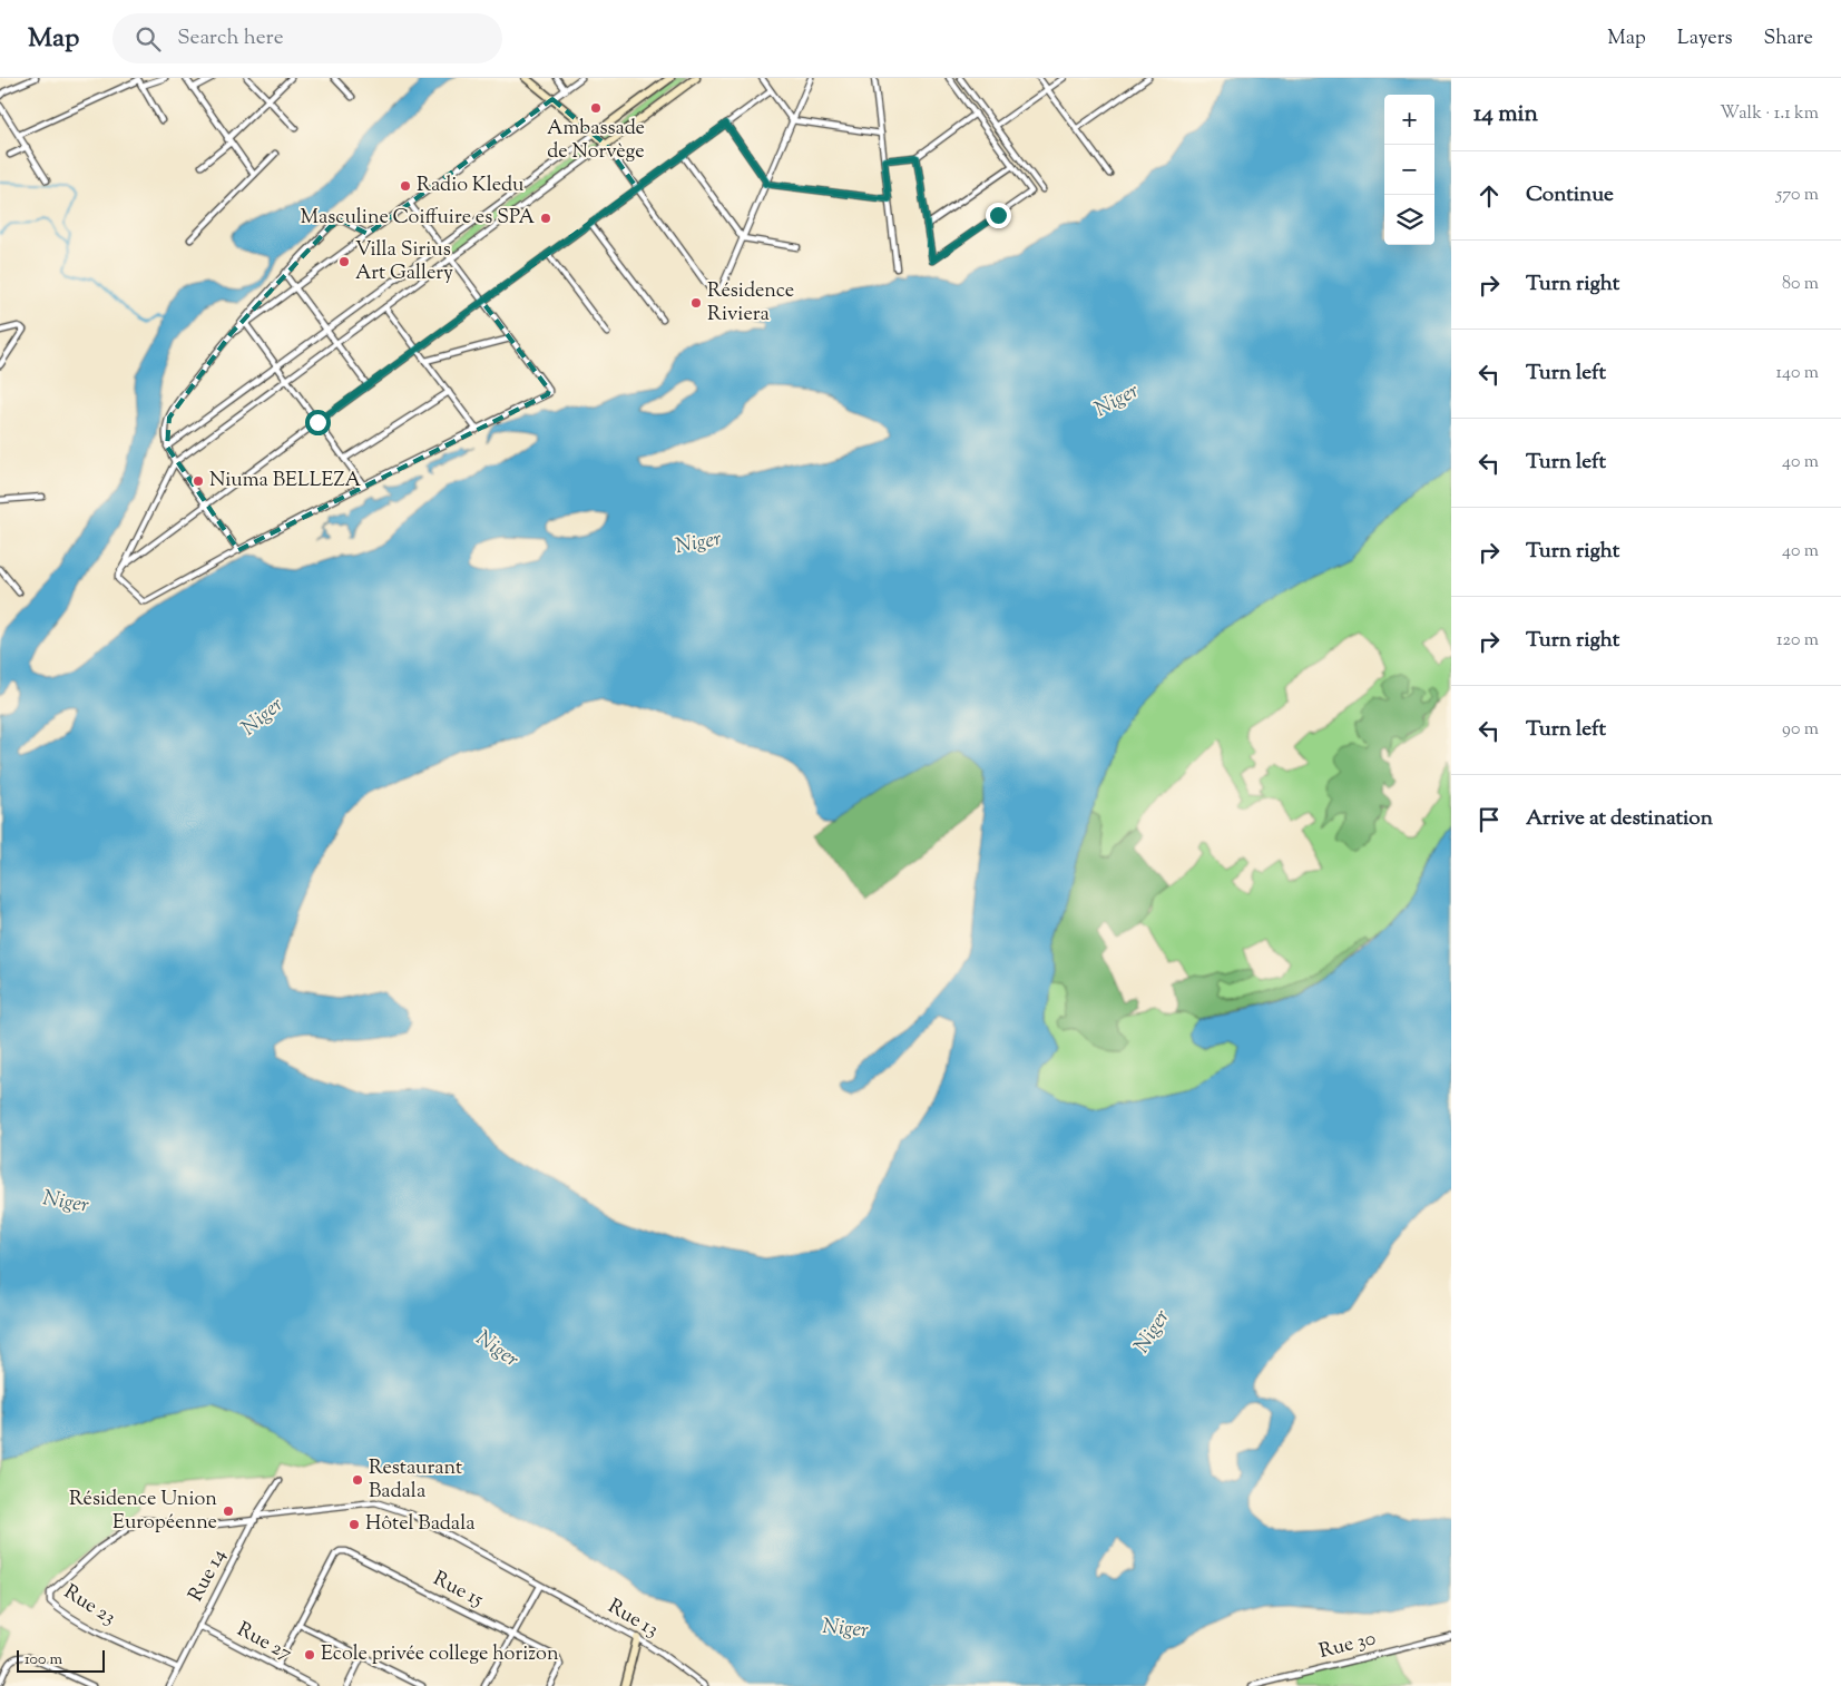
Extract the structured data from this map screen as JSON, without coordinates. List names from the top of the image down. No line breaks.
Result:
{"streets":{"street":["Rue 14","Rue 15","Rue 23","Rue 13","Rue 27","Rue 30"]},"crossings":[["Rue 14","Rue 23"],["Rue 14","Rue 13"],["Rue 14","Rue 27"],["Rue 23","Rue 13"]],"water":["Niger"],"places":["Ambassade de Norvège","Radio Kledu","Masculine Coiffuire es SPA","Villa Sirius Art Gallery","Résidence Riviera","Niuma BELLEZA","Restaurant Badala","Résidence Union Européenne","Hôtel Badala","Ecole privée college horizon"],"scale_bar":"100 m","page":{"header":"Map","search":"Search here","nav":["Map","Layers","Share"],"heading":["14 min","Walk · 1.1 km"],"map_buttons":["+","−"],"list":[["Continue","570 m"],["Turn right","80 m"],["Turn left","140 m"],["Turn left","40 m"],["Turn right","40 m"],["Turn right","120 m"],["Turn left","90 m"],"Arrive at destination"],"scale":"100 m"}}
